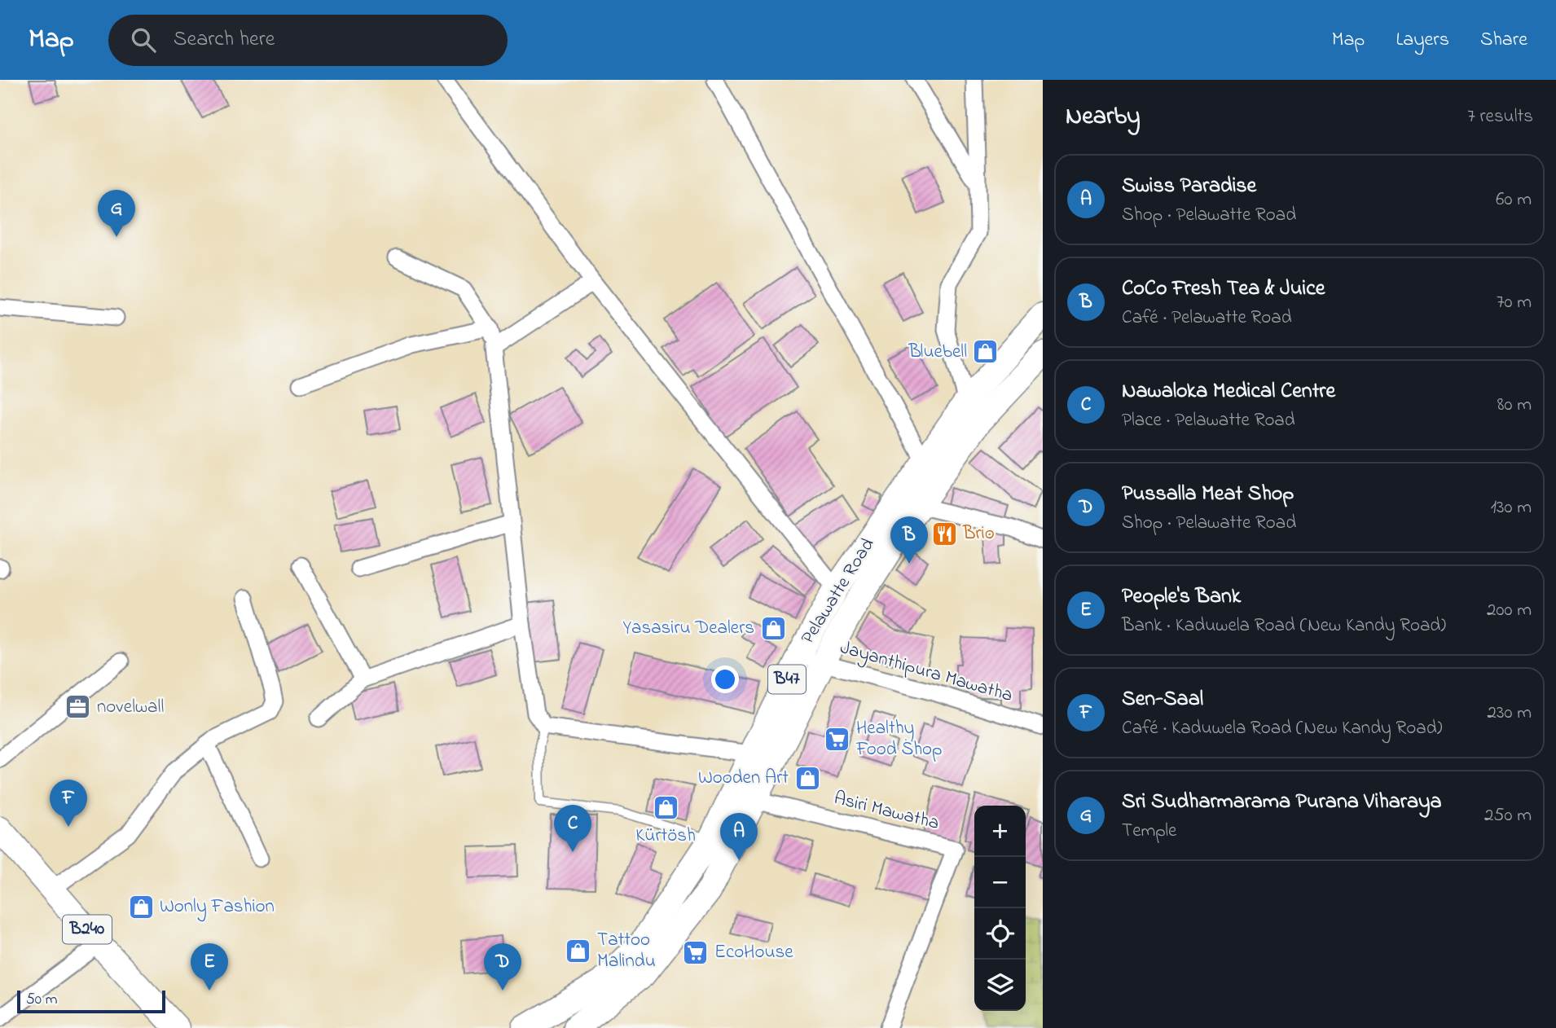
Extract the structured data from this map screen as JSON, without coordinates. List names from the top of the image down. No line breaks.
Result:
{"streets":{"main road":["Pelawatte Road","B47","B240"],"street":["Jayanthipura Mawatha","Asiri Mawatha"]},"crossings":[["Pelawatte Road","Jayanthipura Mawatha"],["Pelawatte Road","Asiri Mawatha"]],"places":{"shop":["Bluebell","Yasasiru Dealers","Wooden Art","Kürtösh","Wonly Fashion","Tattoo Malindu"],"restaurant":["Brio"],"office":["novelwall"],"supermarket":["Healthy Food Shop","EcoHouse"]},"scale_bar":"50 m","page":{"header":"Map","search":"Search here","nav":["Map","Layers","Share"],"heading":["Nearby","7 results"],"list":[{"mark":"A","name":"Swiss Paradise","note":"Shop · Pelawatte Road","value":"60 m"},{"mark":"B","name":"CoCo Fresh Tea & Juice","note":"Café · Pelawatte Road","value":"70 m"},{"mark":"C","name":"Nawaloka Medical Centre","note":"Place · Pelawatte Road","value":"80 m"},{"mark":"D","name":"Pussalla Meat Shop","note":"Shop · Pelawatte Road","value":"130 m"},{"mark":"E","name":"People's Bank","note":"Bank · Kaduwela Road (New Kandy Road)","value":"200 m"},{"mark":"F","name":"Sen-Saal","note":"Café · Kaduwela Road (New Kandy Road)","value":"230 m"},{"mark":"G","name":"Sri Sudharmarama Purana Viharaya","note":"Temple","value":"250 m"}],"pins":["G","B","F","C","A","D","E"],"map_buttons":["+","−"],"scale":"50 m"}}
